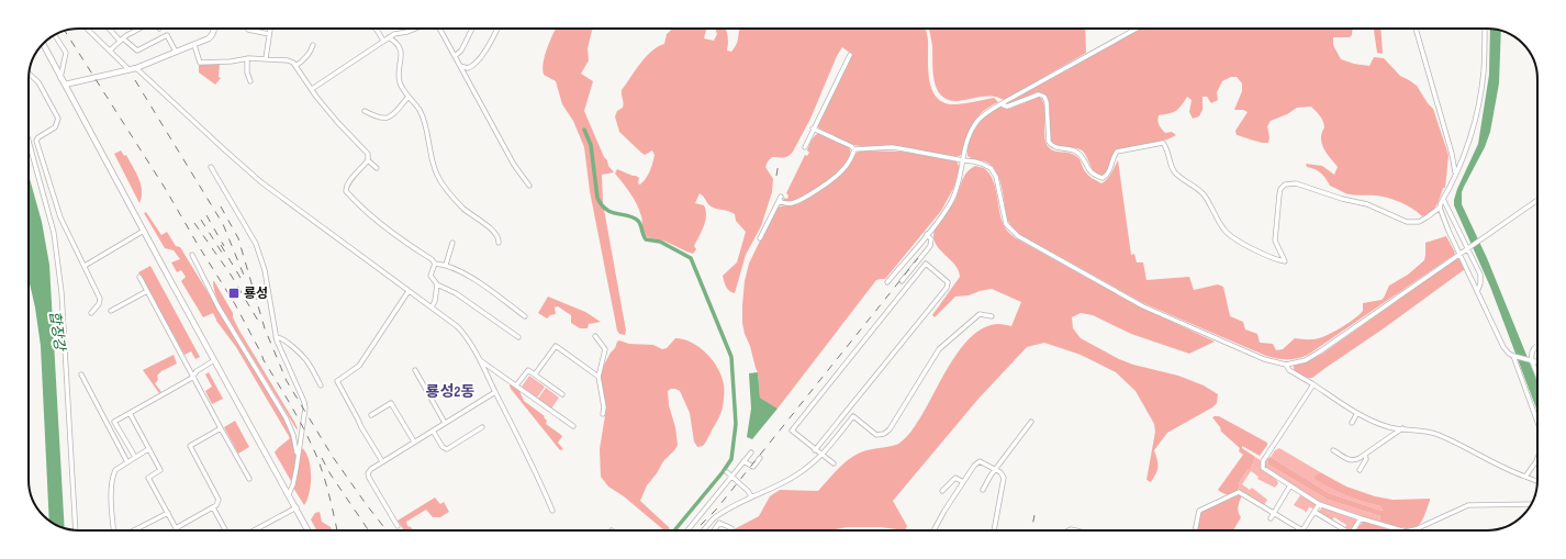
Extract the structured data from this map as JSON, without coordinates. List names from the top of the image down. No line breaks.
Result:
{"districts":["룡성2동"],"water":["합장강"],"places":{"transit":["룡성"]}}
